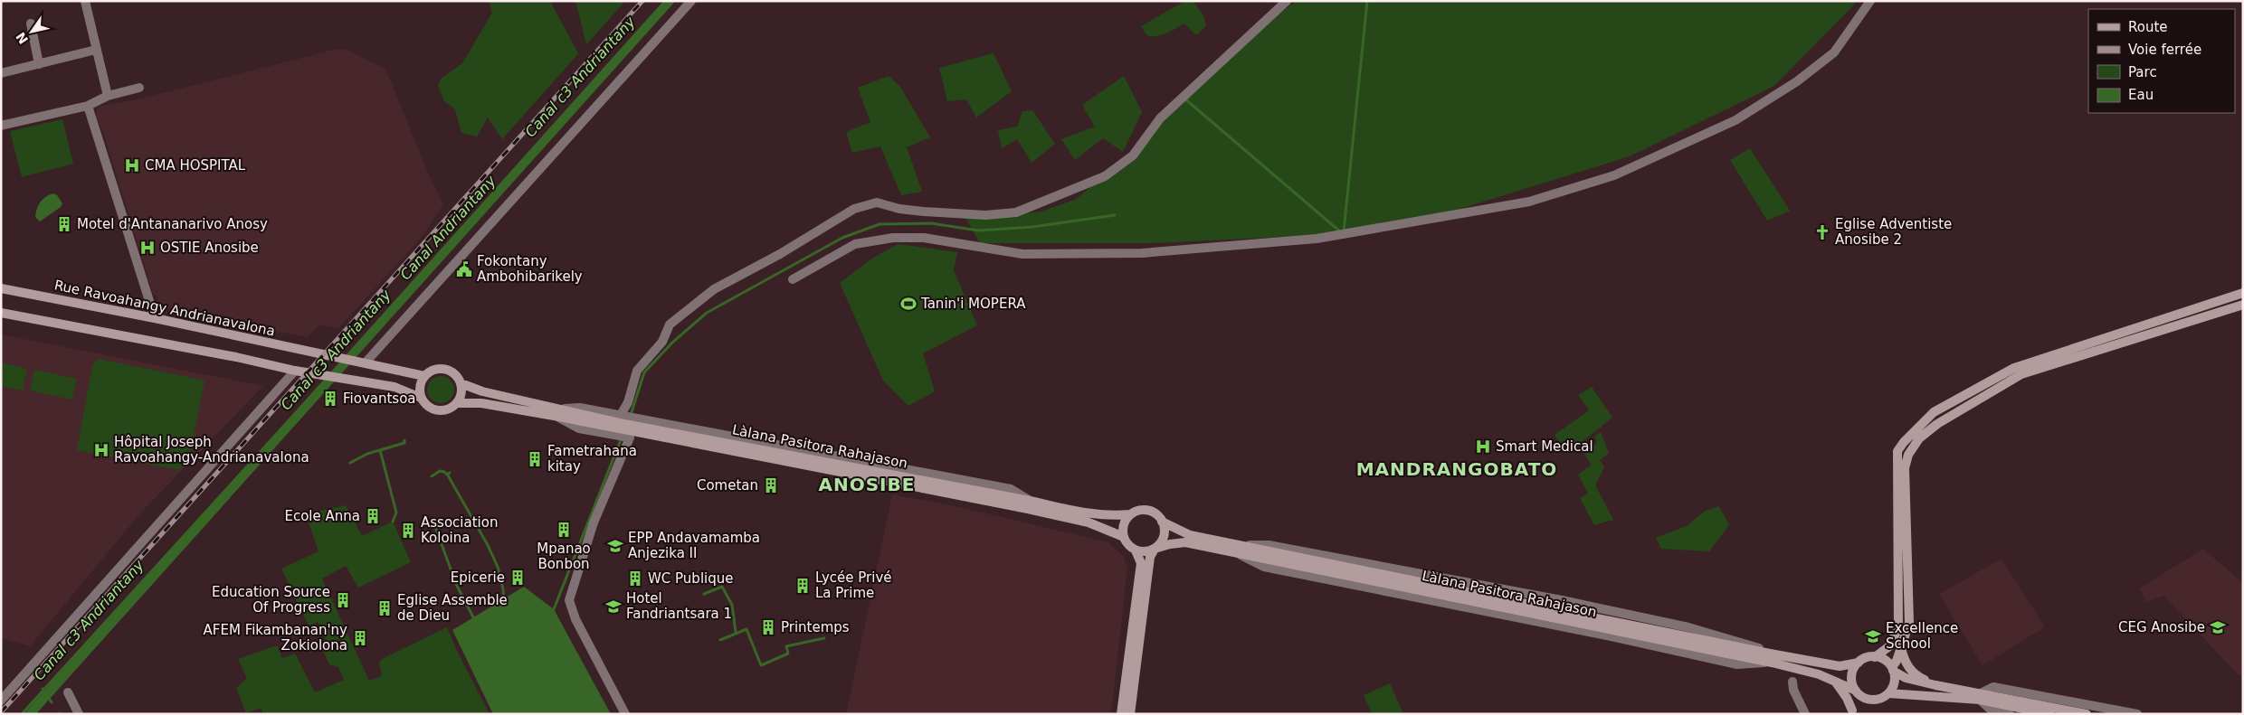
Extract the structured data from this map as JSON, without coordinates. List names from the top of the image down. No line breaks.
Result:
{"streets":{"main road":["Rue Ravoahangy Andrianavalona","Làlana Pasitora Rahajason"]},"districts":["MANDRANGOBATO","ANOSIBE"],"water":["Canal c3 Andriantany","Canal Andriantany"],"places":{"hospital":["CMA HOSPITAL","OSTIE Anosibe","Smart Medical","Hôpital Joseph Ravoahangy-Andrianavalona"],"building":["Motel d'Antananarivo Anosy","Fiovantsoa","Fametrahana kitay","Cometan","Ecole Anna","Mpanao Bonbon","Association Koloina","Epicerie","WC Publique","Lycée Privé La Prime","Education Source Of Progress","Eglise Assemble de Dieu","Printemps","AFEM Fikambanan'ny Zokiolona"],"church":["Eglise Adventiste Anosibe 2"],"public building":["Fokontany Ambohibarikely"],"sports":["Tanin'i MOPERA"],"school or university":["EPP Andavamamba Anjezika II","Hotel Fandriantsara 1","CEG Anosibe","Excellence School"]},"legend":["Route","Voie ferrée","Parc","Eau"],"north":"bottom left"}
